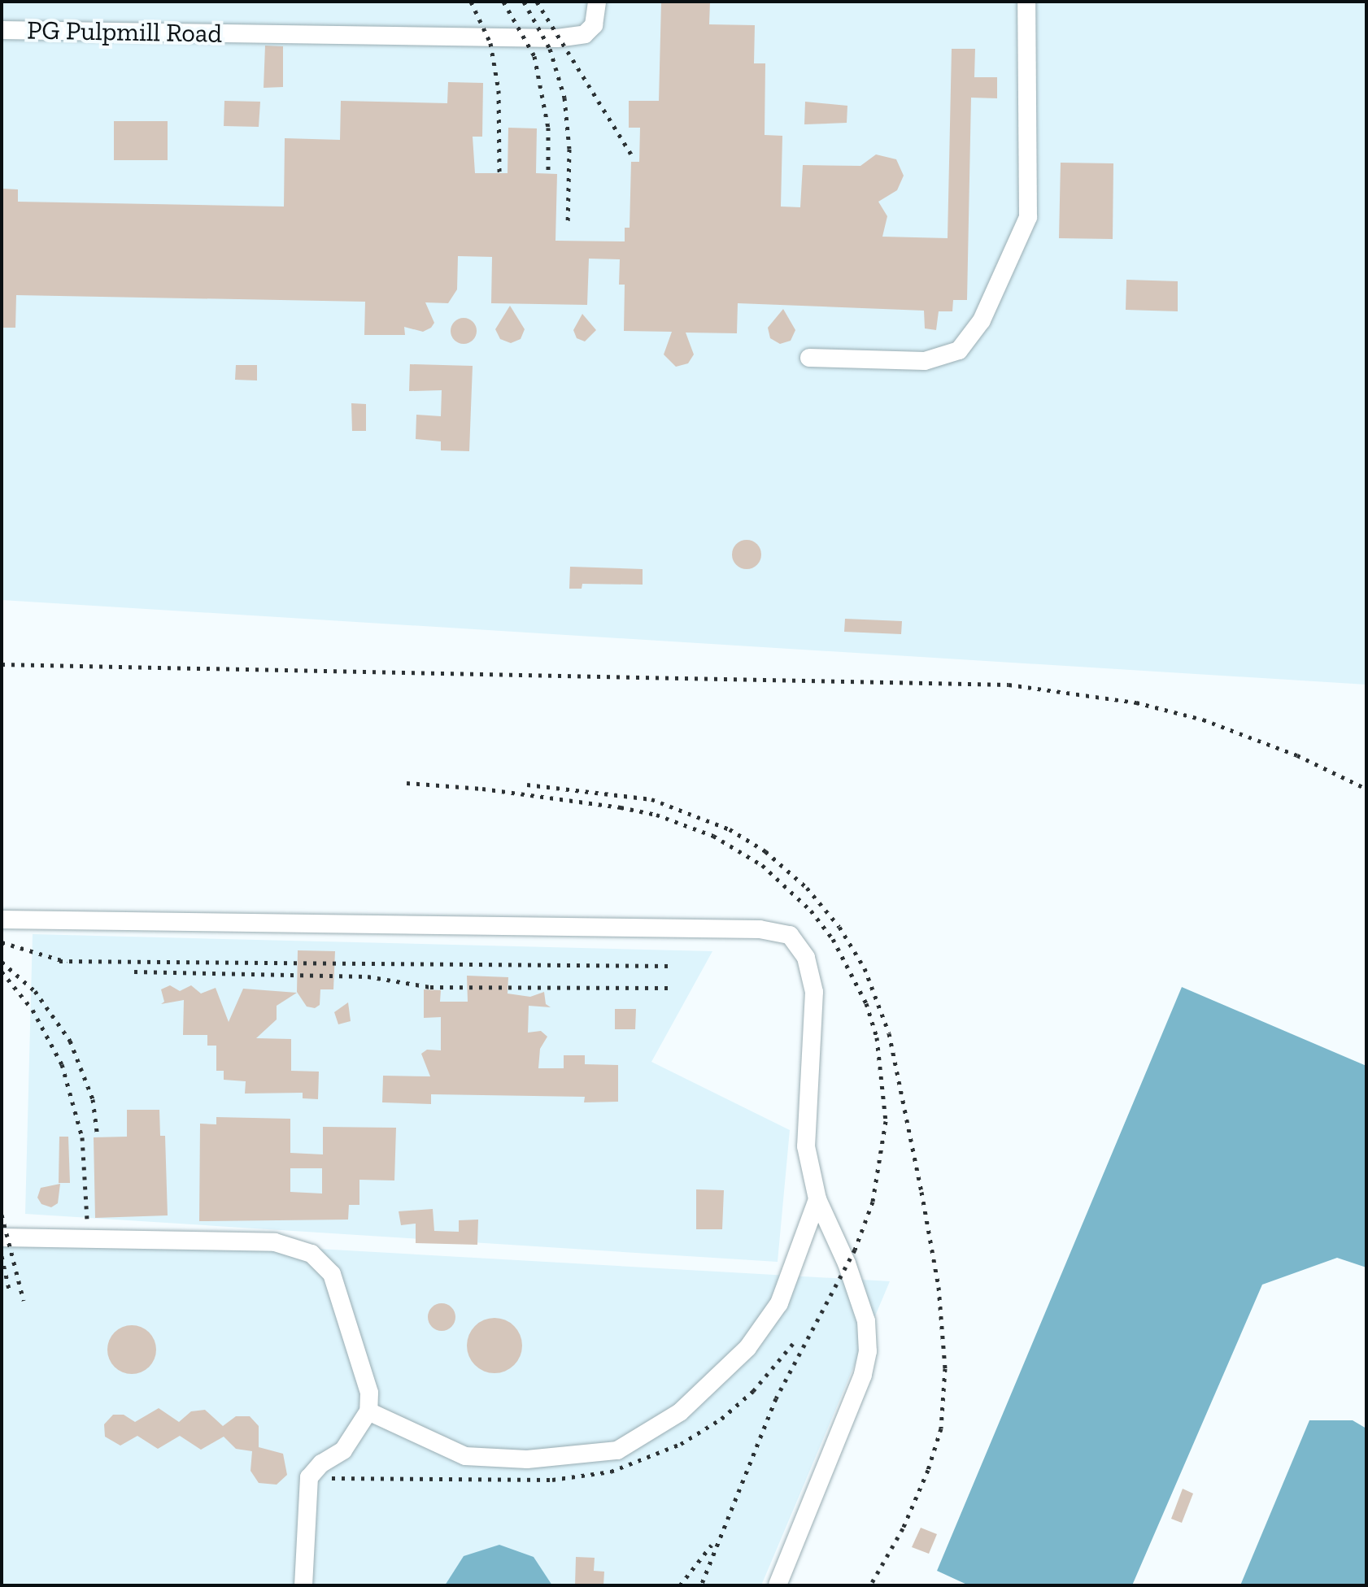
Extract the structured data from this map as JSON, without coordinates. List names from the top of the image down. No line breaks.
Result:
{"streets":{"street":["PG Pulpmill Road"]}}
